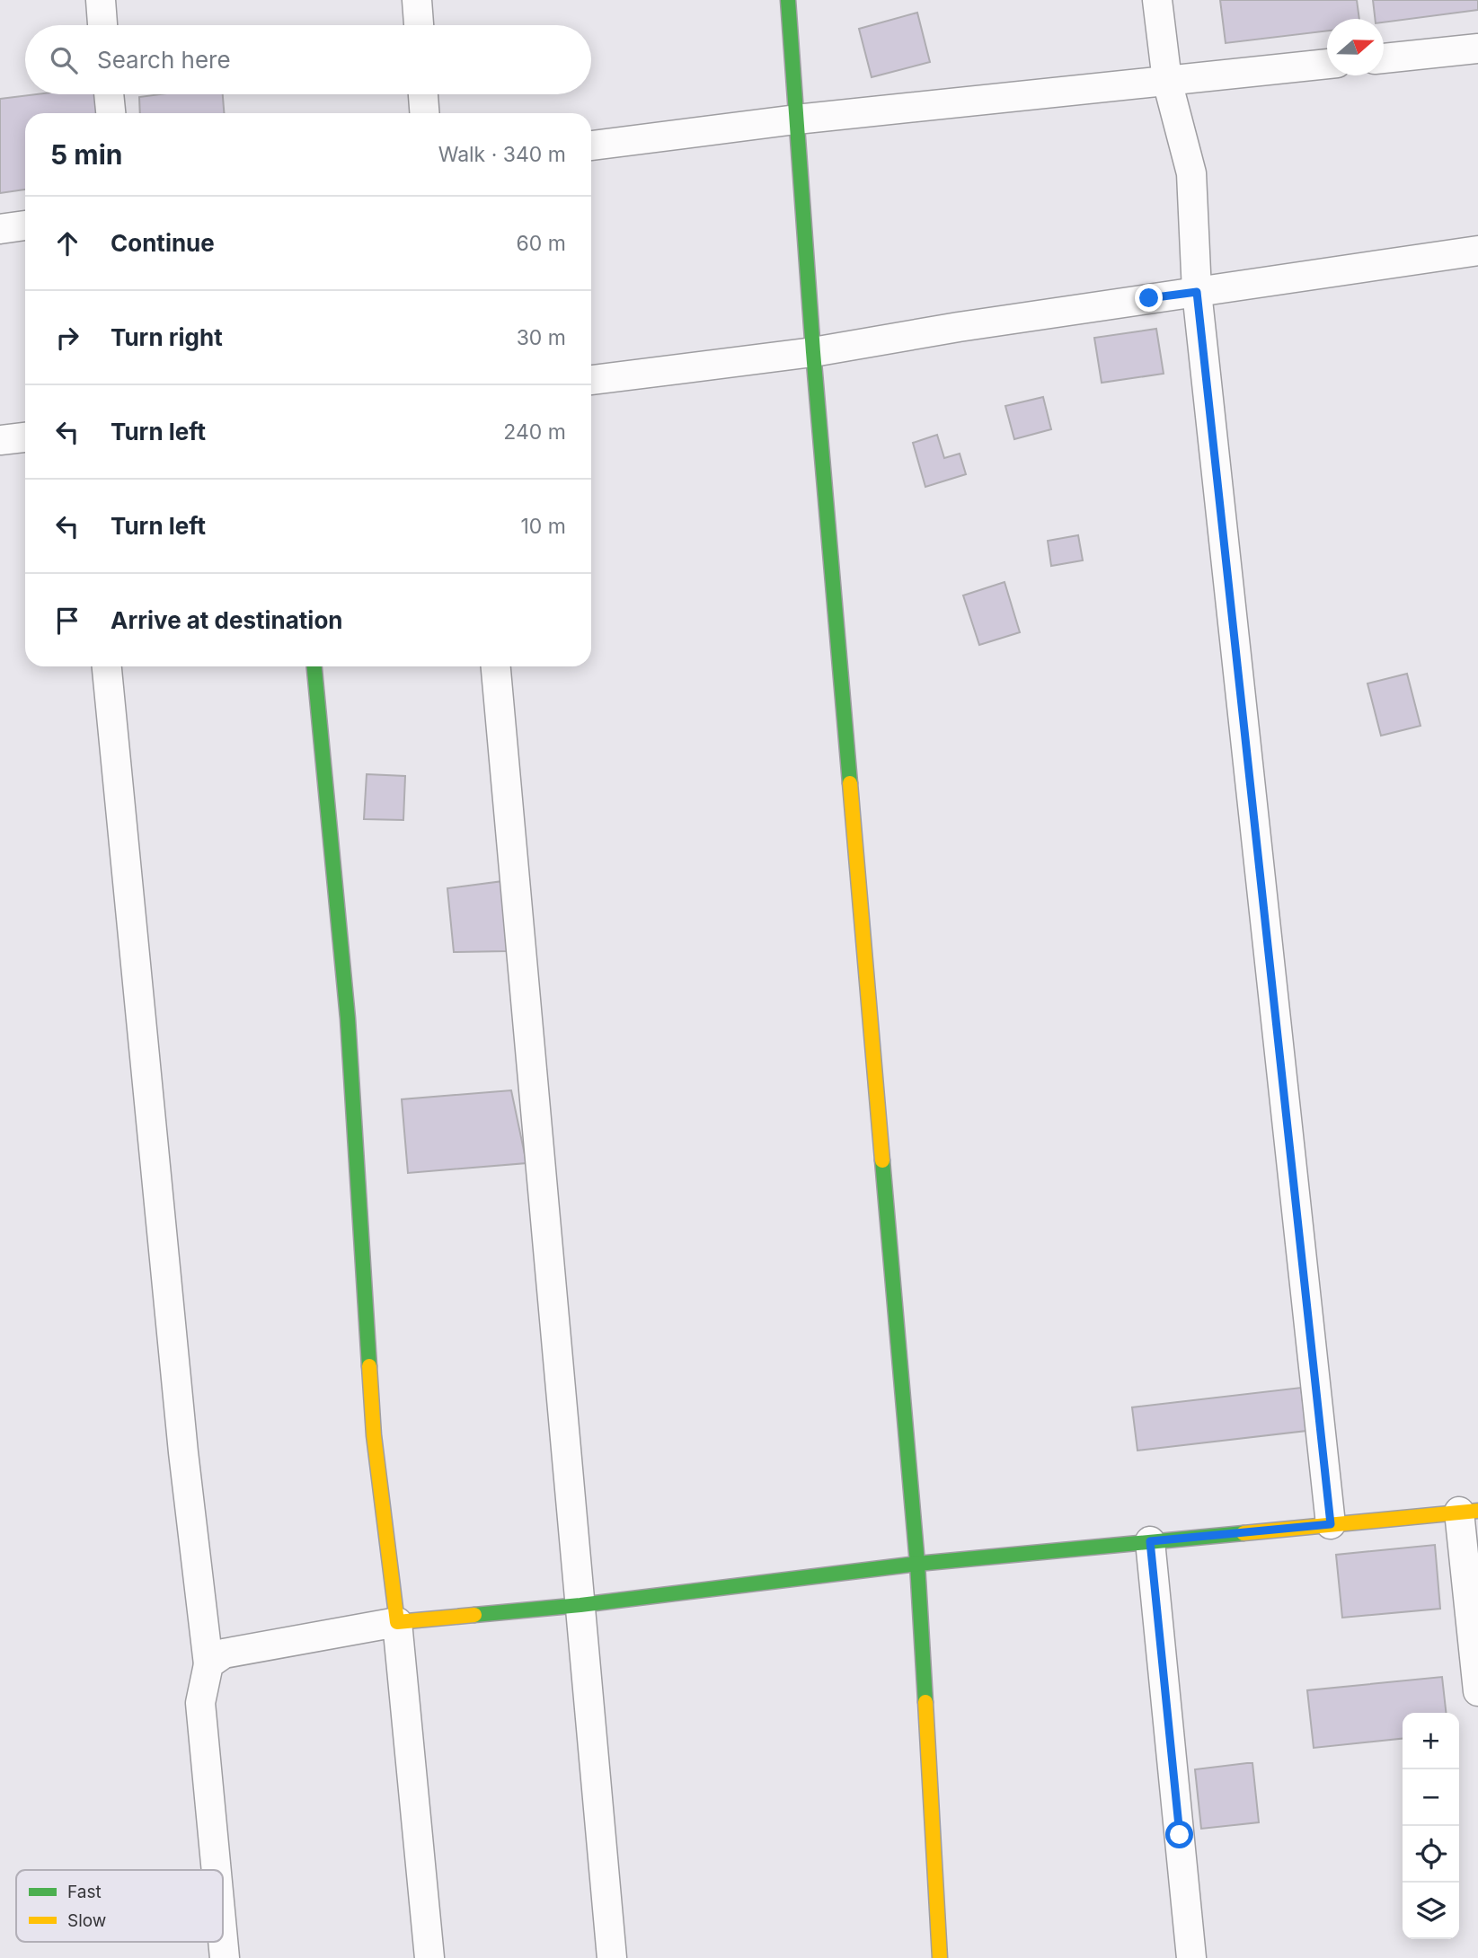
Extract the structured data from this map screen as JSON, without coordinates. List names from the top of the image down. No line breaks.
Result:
{"legend":["Fast","Slow"],"north":"right","page":{"search":"Search here","heading":["5 min","Walk · 340 m"],"list":[["Continue","60 m"],["Turn right","30 m"],["Turn left","240 m"],["Turn left","10 m"],"Arrive at destination"],"map_buttons":["+","−"]}}
